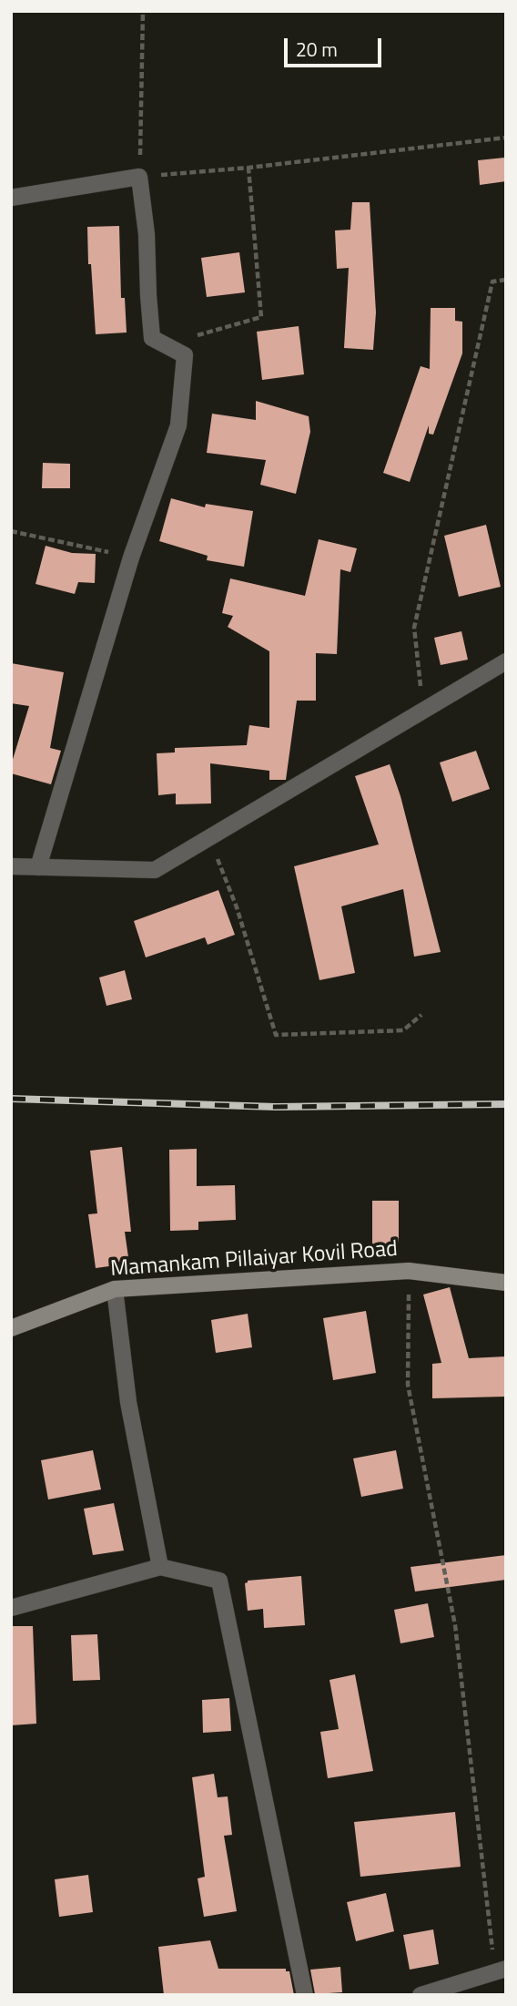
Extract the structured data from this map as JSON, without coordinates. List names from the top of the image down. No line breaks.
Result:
{"streets":{"main road":["Mamankam Pillaiyar Kovil Road"]},"scale_bar":"20 m"}
